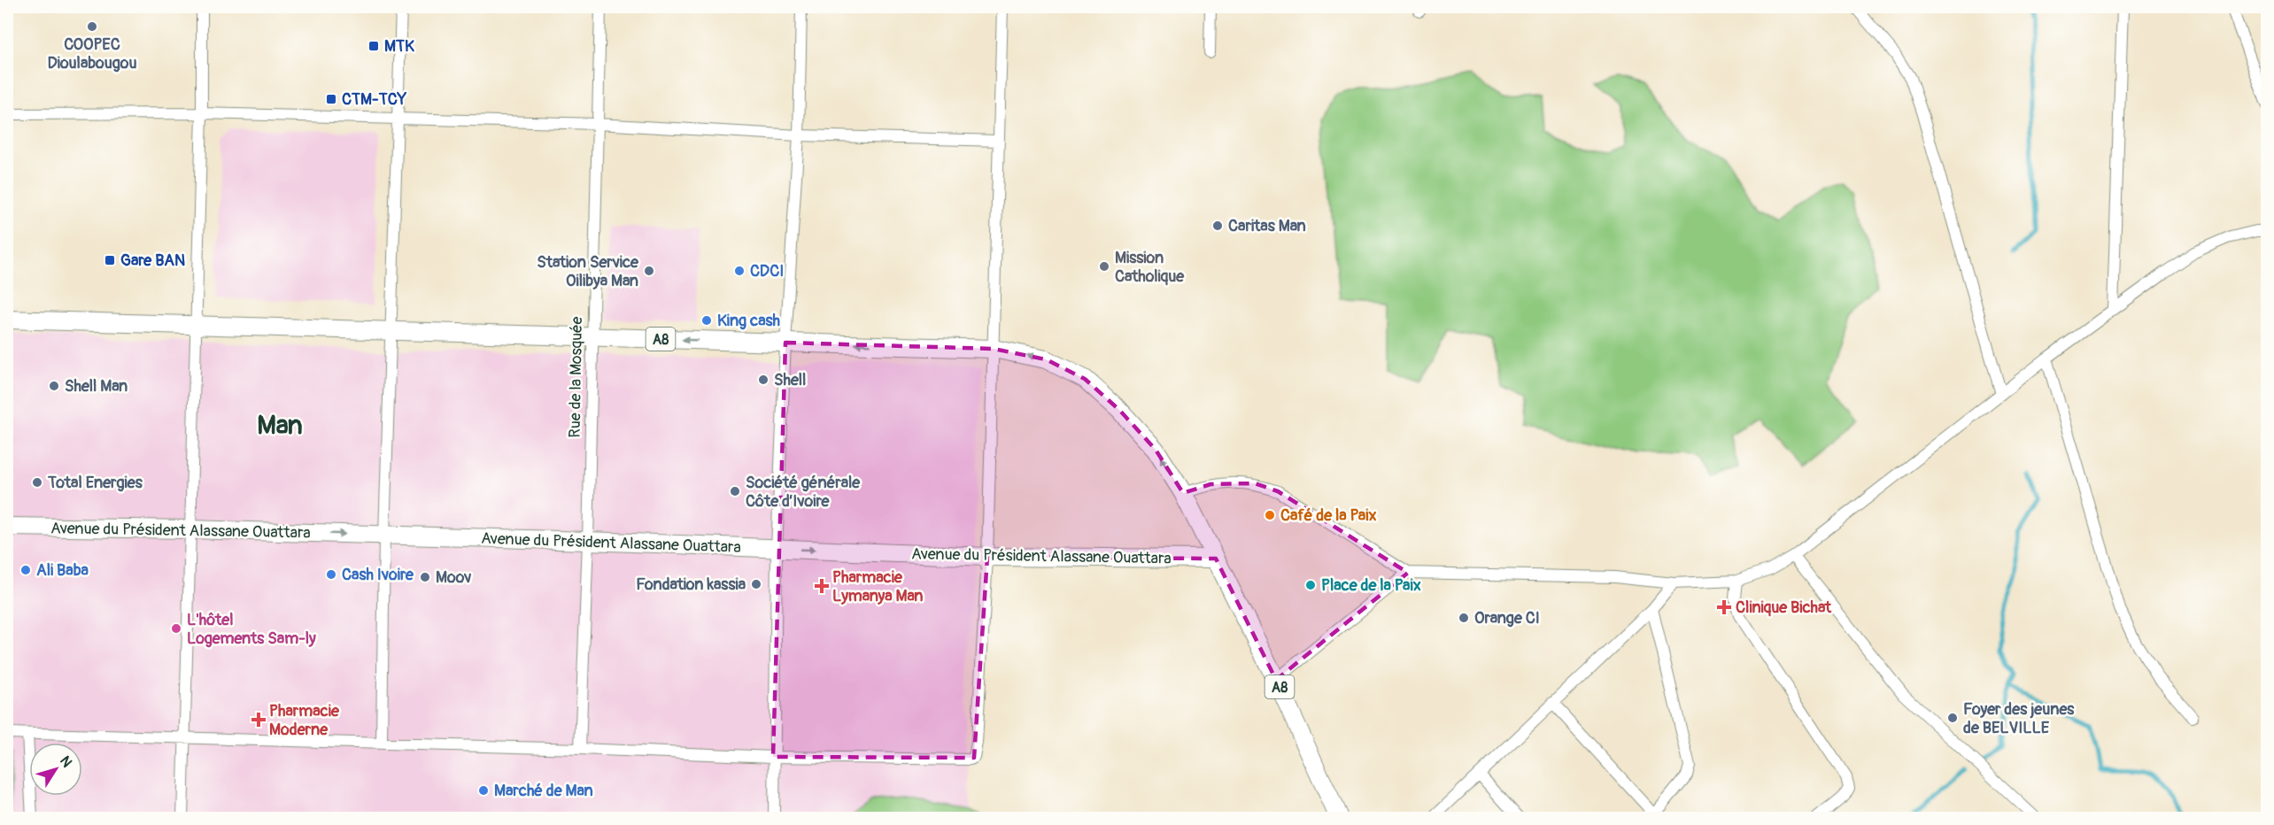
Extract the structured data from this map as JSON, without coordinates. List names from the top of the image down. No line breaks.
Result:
{"streets":{"main road":["A8","Avenue du Président Alassane Ouattara"],"street":["Rue de la Mosquée"]},"crossings":[["A8","Rue de la Mosquée"],["A8","Avenue du Président Alassane Ouattara"],["Rue de la Mosquée","Avenue du Président Alassane Ouattara"]],"districts":["Man"],"places":{"other":["COOPEC Dioulabougou","Caritas Man","Mission Catholique","Station Service Oilibya Man","CDCI","King cash","Shell","Shell Man","Total Energies","Société générale Côte d’Ivoire","Café de la Paix","Ali Baba","Cash Ivoire","Moov","Fondation kassia","Place de la Paix","Orange CI","L'hôtel Logements Sam-ly","Foyer des jeunes de BELVILLE","Marché de Man"],"transit":["MTK","CTM-TCY","Gare BAN"],"health":["Pharmacie Lymanya Man","Clinique Bichat","Pharmacie Moderne"]},"north":"top right"}
